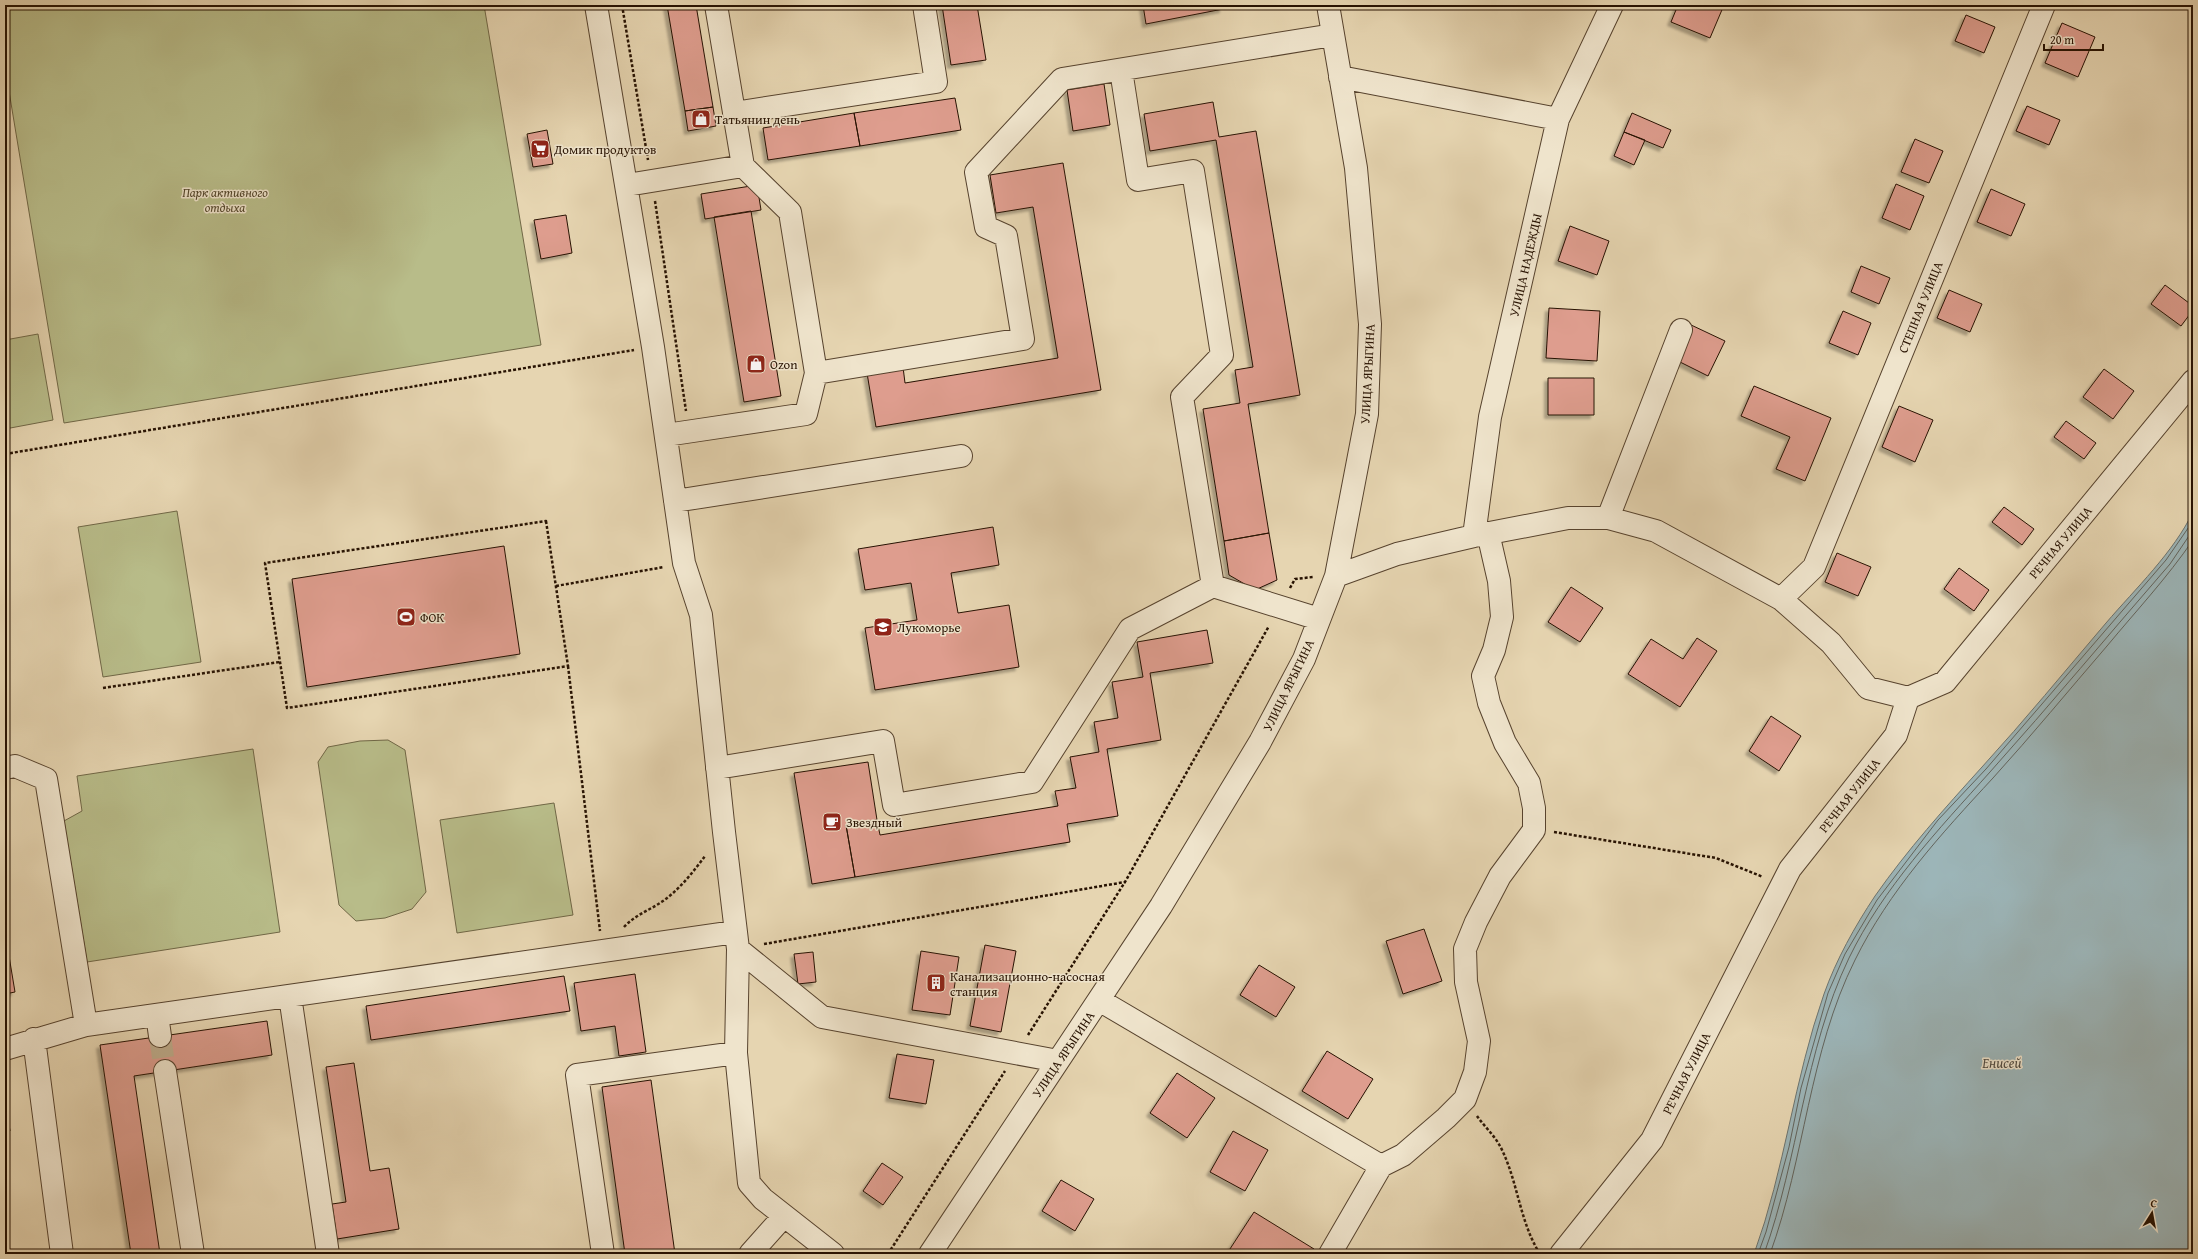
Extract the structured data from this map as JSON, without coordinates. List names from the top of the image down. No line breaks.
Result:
{"streets":{"street":["УЛИЦА НАДЕЖДЫ","СТЕПНАЯ УЛИЦА","УЛИЦА ЯРЫГИНА","РЕЧНАЯ УЛИЦА"]},"water":["Енисей"],"parks":["Парк активного отдыха"],"places":{"shop":["Татьянин день","Ozon"],"supermarket":["Домик продуктов"],"sports":["ФОК"],"school or university":["Лукоморье"],"cafe":["Звездный"],"building":["Канализационно-насосная станция"]},"scale_bar":"20 m","north":"top"}
